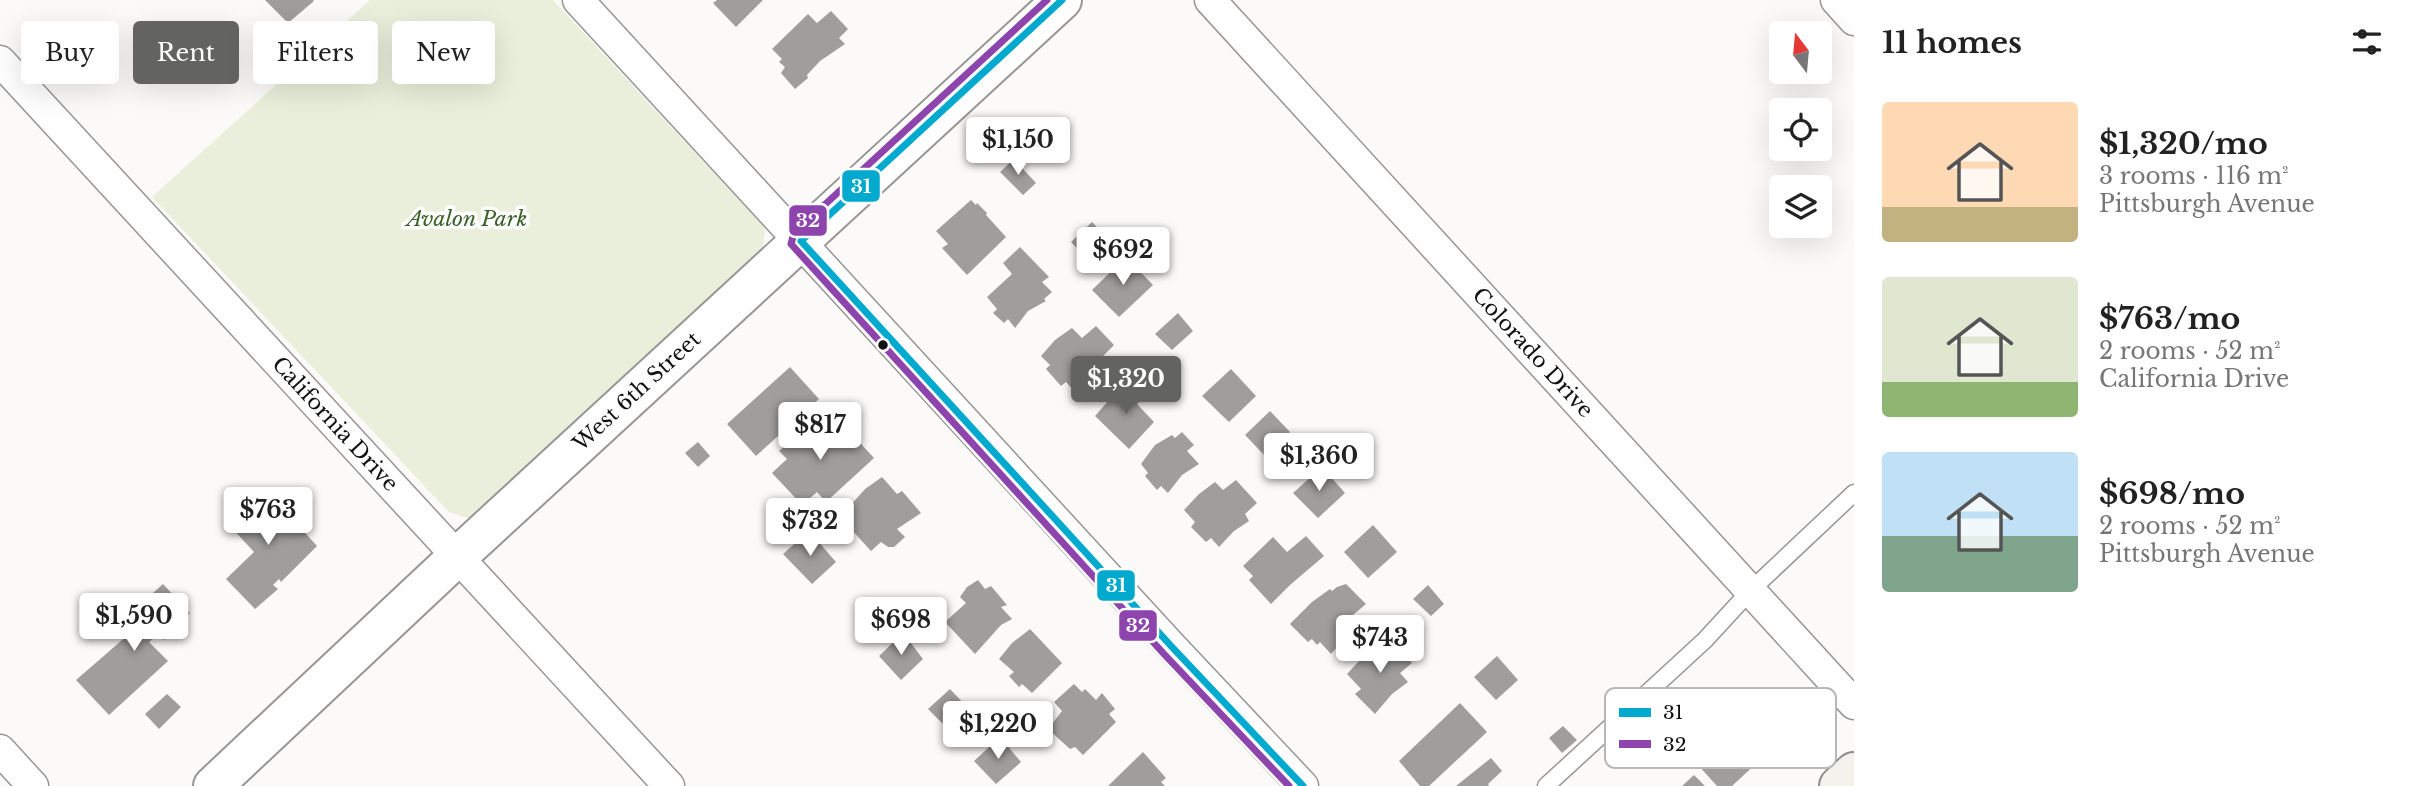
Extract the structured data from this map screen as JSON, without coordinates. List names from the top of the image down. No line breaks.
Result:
{"streets":{"street":["Colorado Drive","West 6th Street","California Drive"]},"crossings":[["West 6th Street","California Drive"]],"parks":["Avalon Park"],"lines":["transit line 31","transit line 32"],"legend":["31","32"],"north":"top","page":{"heading":"11 homes","chip":["Buy","Rent","Filters","New"],"list":[{"name":"$1,320/mo","note":"3 rooms · 116 m² · Pittsburgh Avenue"},{"name":"$763/mo","note":"2 rooms · 52 m² · California Drive"},{"name":"$698/mo","note":"2 rooms · 52 m² · Pittsburgh Avenue"}],"price":["$1,150","$692","$1,320","$817","$1,360","$763","$732","$1,590","$698","$743","$1,220"]}}
